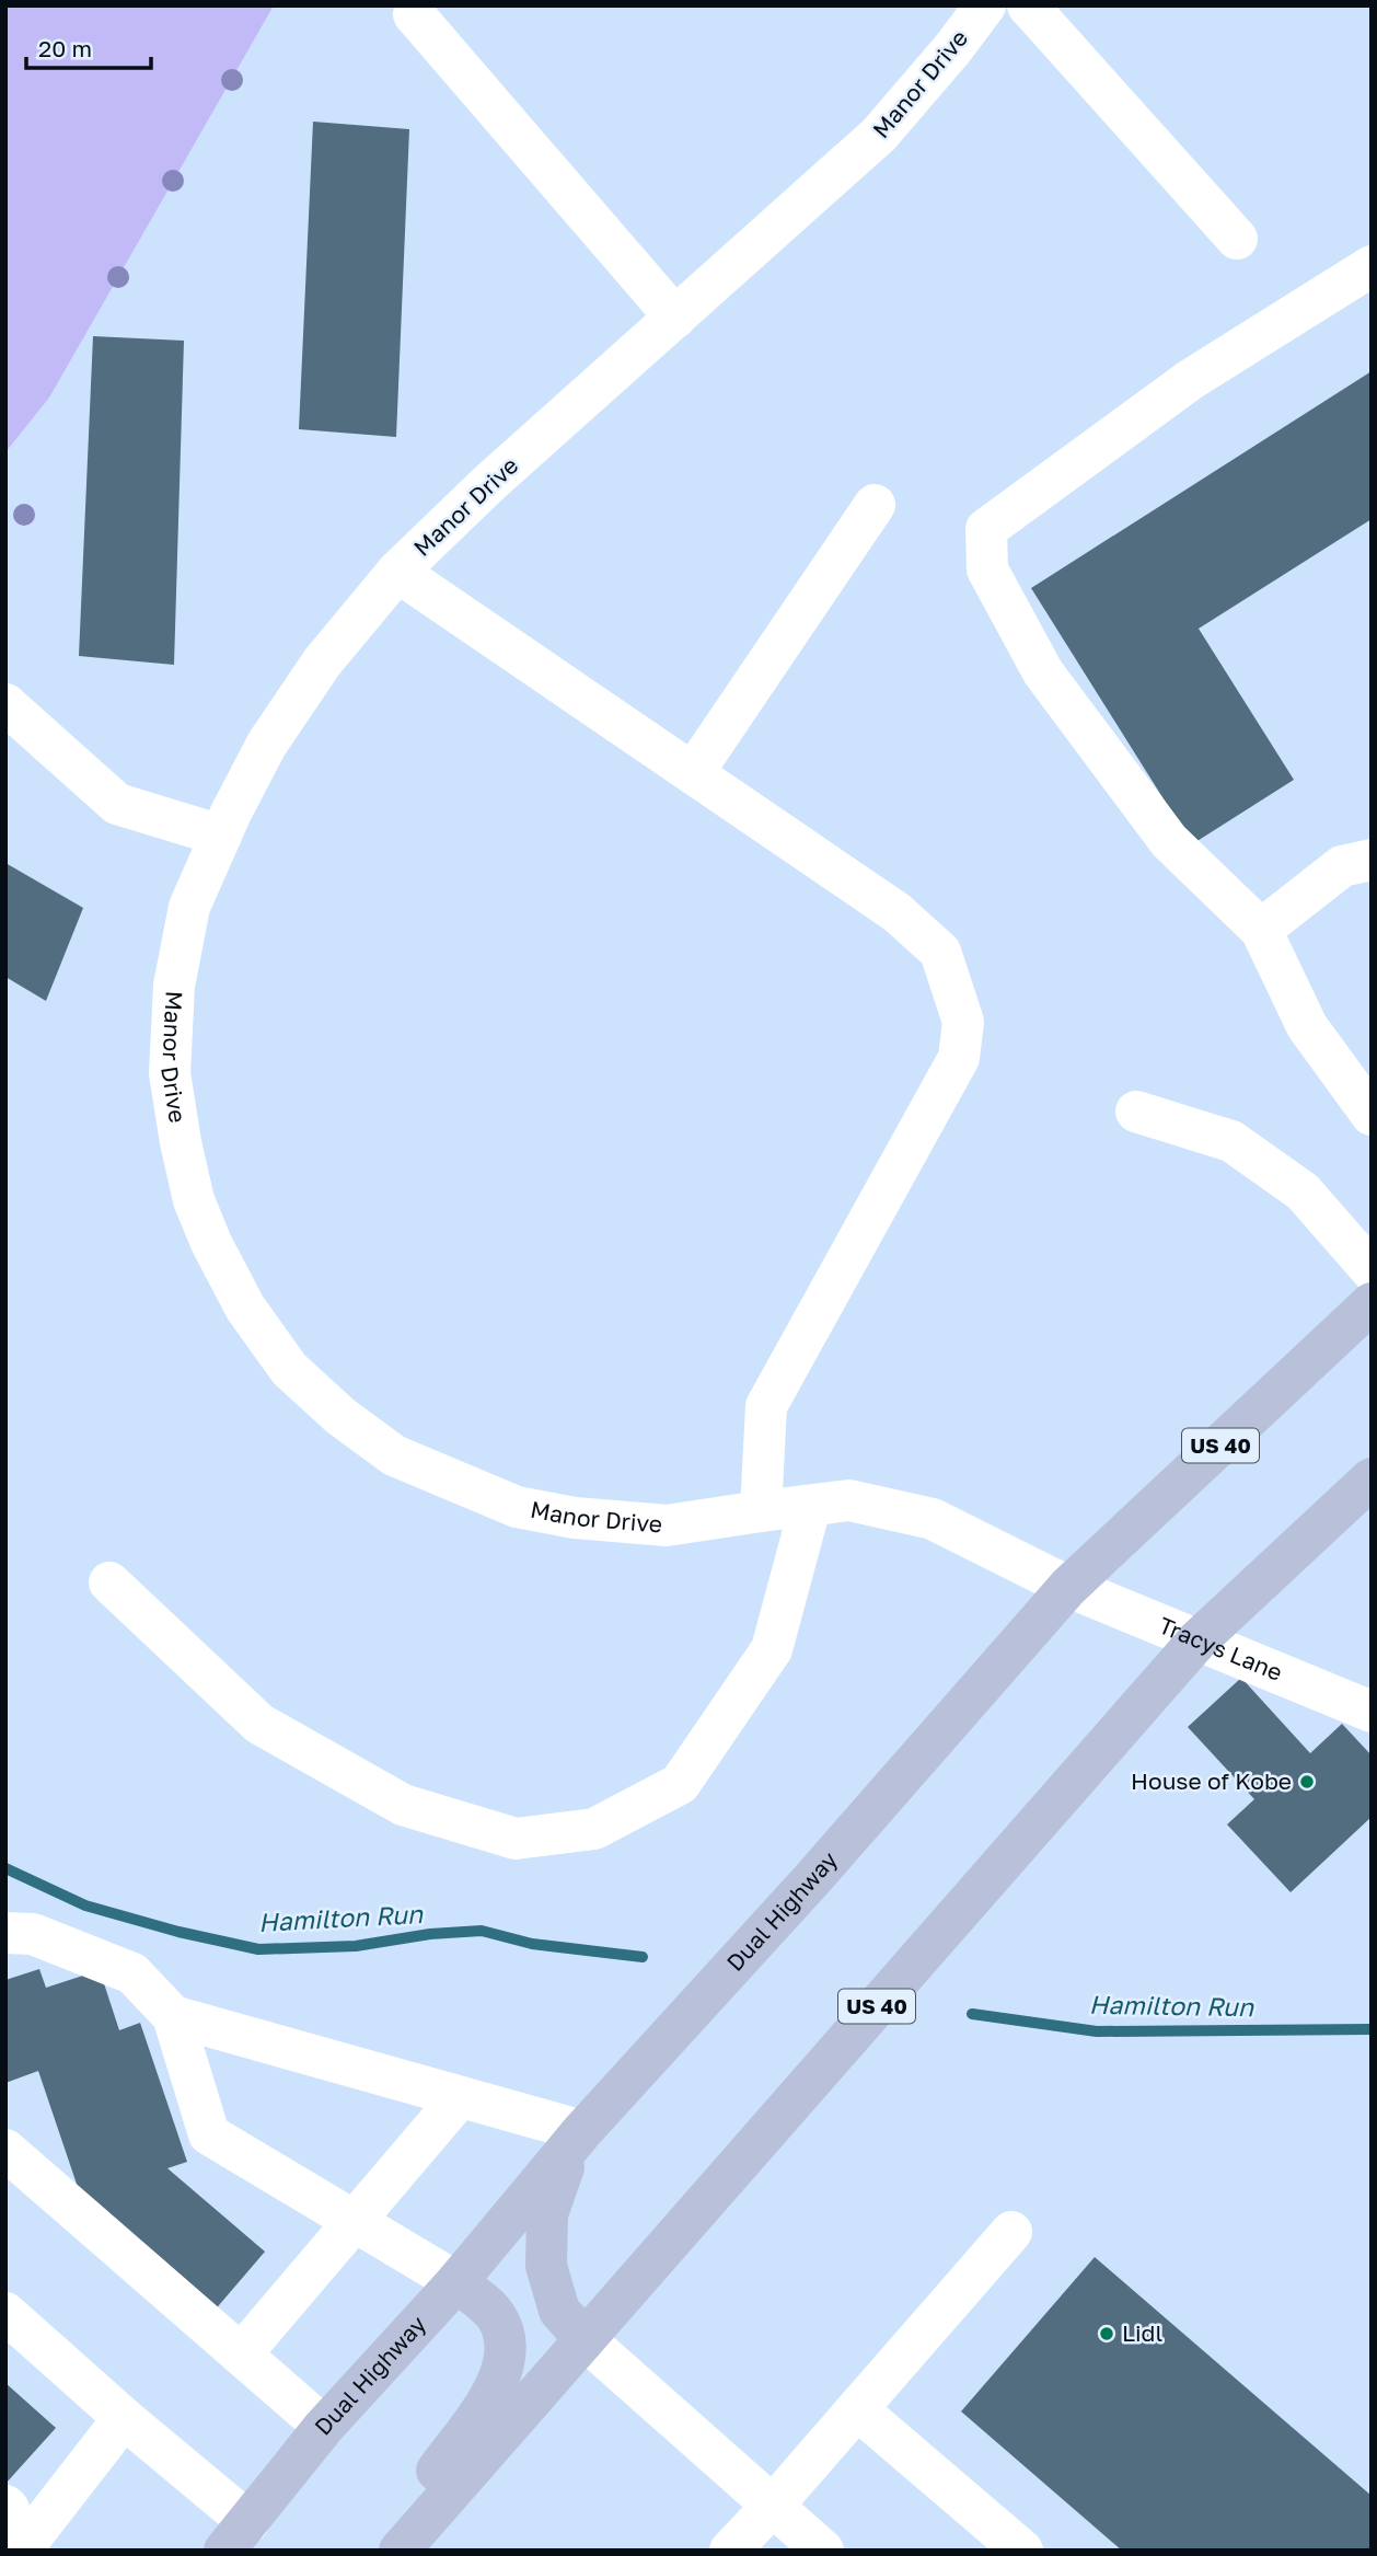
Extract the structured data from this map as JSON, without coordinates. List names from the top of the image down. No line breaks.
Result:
{"streets":{"main road":["US 40","Dual Highway"],"street":["Manor Drive","Tracys Lane"]},"crossings":[["Manor Drive","Tracys Lane"],["Manor Drive","Dual Highway"],["US 40","Tracys Lane"],["Tracys Lane","Dual Highway"]],"water":["Hamilton Run"],"places":["House of Kobe","Lidl"],"scale_bar":"20 m"}
